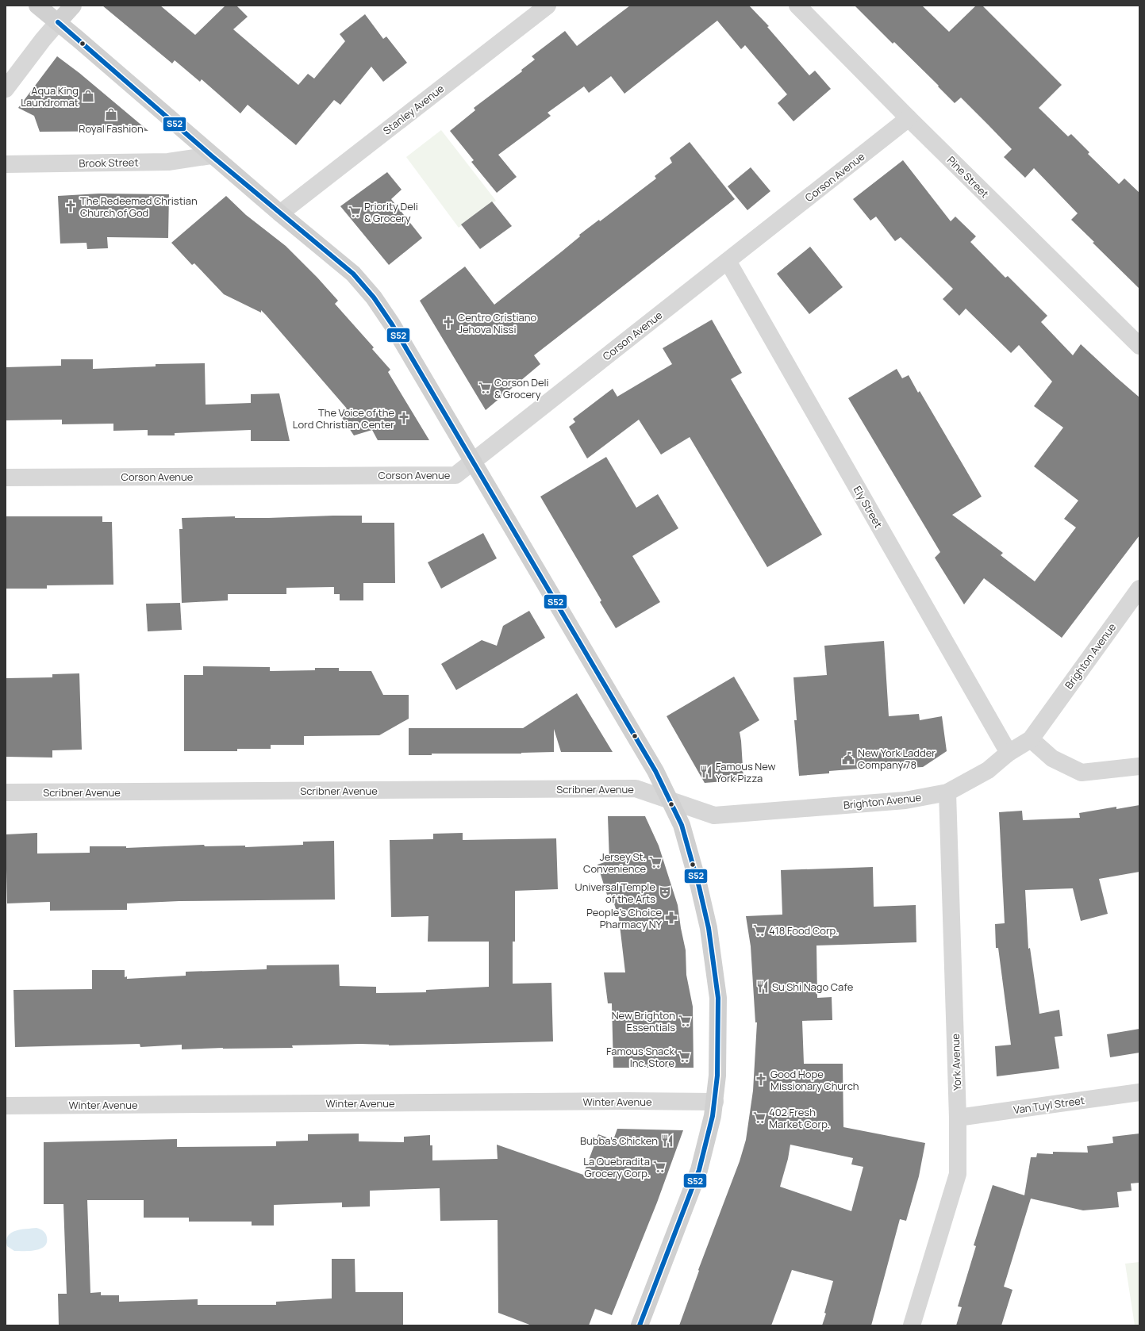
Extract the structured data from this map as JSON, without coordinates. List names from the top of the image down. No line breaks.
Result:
{"streets":{"street":["Stanley Avenue","Brook Street","Corson Avenue","Pine Street","Ely Street","Brighton Avenue","Scribner Avenue","York Avenue","Winter Avenue","Van Tuyl Street"]},"crossings":[["Corson Avenue","Pine Street"],["Corson Avenue","Ely Street"],["Ely Street","Brighton Avenue"],["Brighton Avenue","Scribner Avenue"],["Brighton Avenue","York Avenue"],["York Avenue","Van Tuyl Street"]],"places":{"shop":["Aqua King Laundromat","Royal Fashion"],"church":["The Redeemed Christian Church of God","Centro Cristiano Jehova Nissi","The Voice of the Lord Christian Center","Good Hope Missionary Church"],"supermarket":["Priority Deli & Grocery","Corson Deli & Grocery","Jersey St. Convenience","418 Food Corp.","New Brighton Essentials","Famous Snack Inc. Store","402 Fresh Market Corp.","La Quebradita Grocery Corp."],"public building":["New York Ladder Company 78"],"restaurant":["Famous New York Pizza","Su Shi Nago Cafe","Bubba's Chicken"],"theatre":["Universal Temple of the Arts"],"pharmacy":["People's Choice Pharmacy NY"]},"lines":["transit line S52"]}
